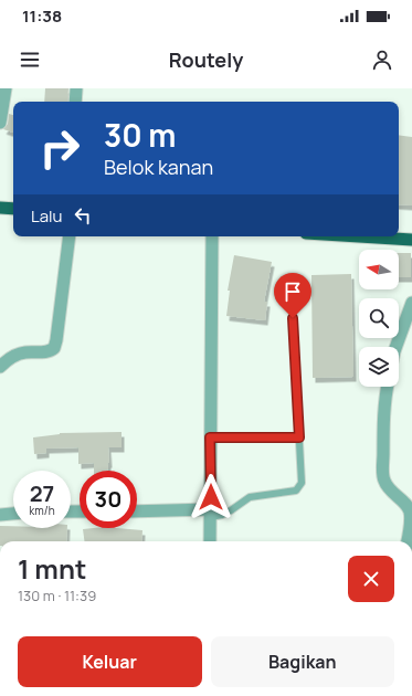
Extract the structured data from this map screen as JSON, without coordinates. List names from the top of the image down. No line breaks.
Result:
{"north":"left","page":{"status":"11:38","header":"Routely","turn":["30 m","Belok kanan"],"then":"Lalu","speed":"27 km/h","limit":"30","heading":["1 mnt","130 m · 11:39"],"buttons":["Keluar","Bagikan"]}}
